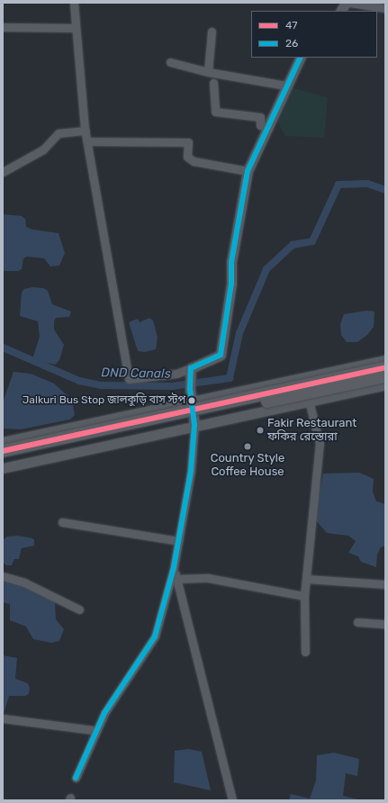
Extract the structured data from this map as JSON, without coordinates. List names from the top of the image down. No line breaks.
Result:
{"water":["DND Canals"],"places":["Jalkuri Bus Stop জালকুড়ি বাস স্টপ","Fakir Restaurant ফকির রেস্তোরা","Country Style Coffee House"],"lines":["transit line 26","transit line 47"],"legend":["47","26"]}
